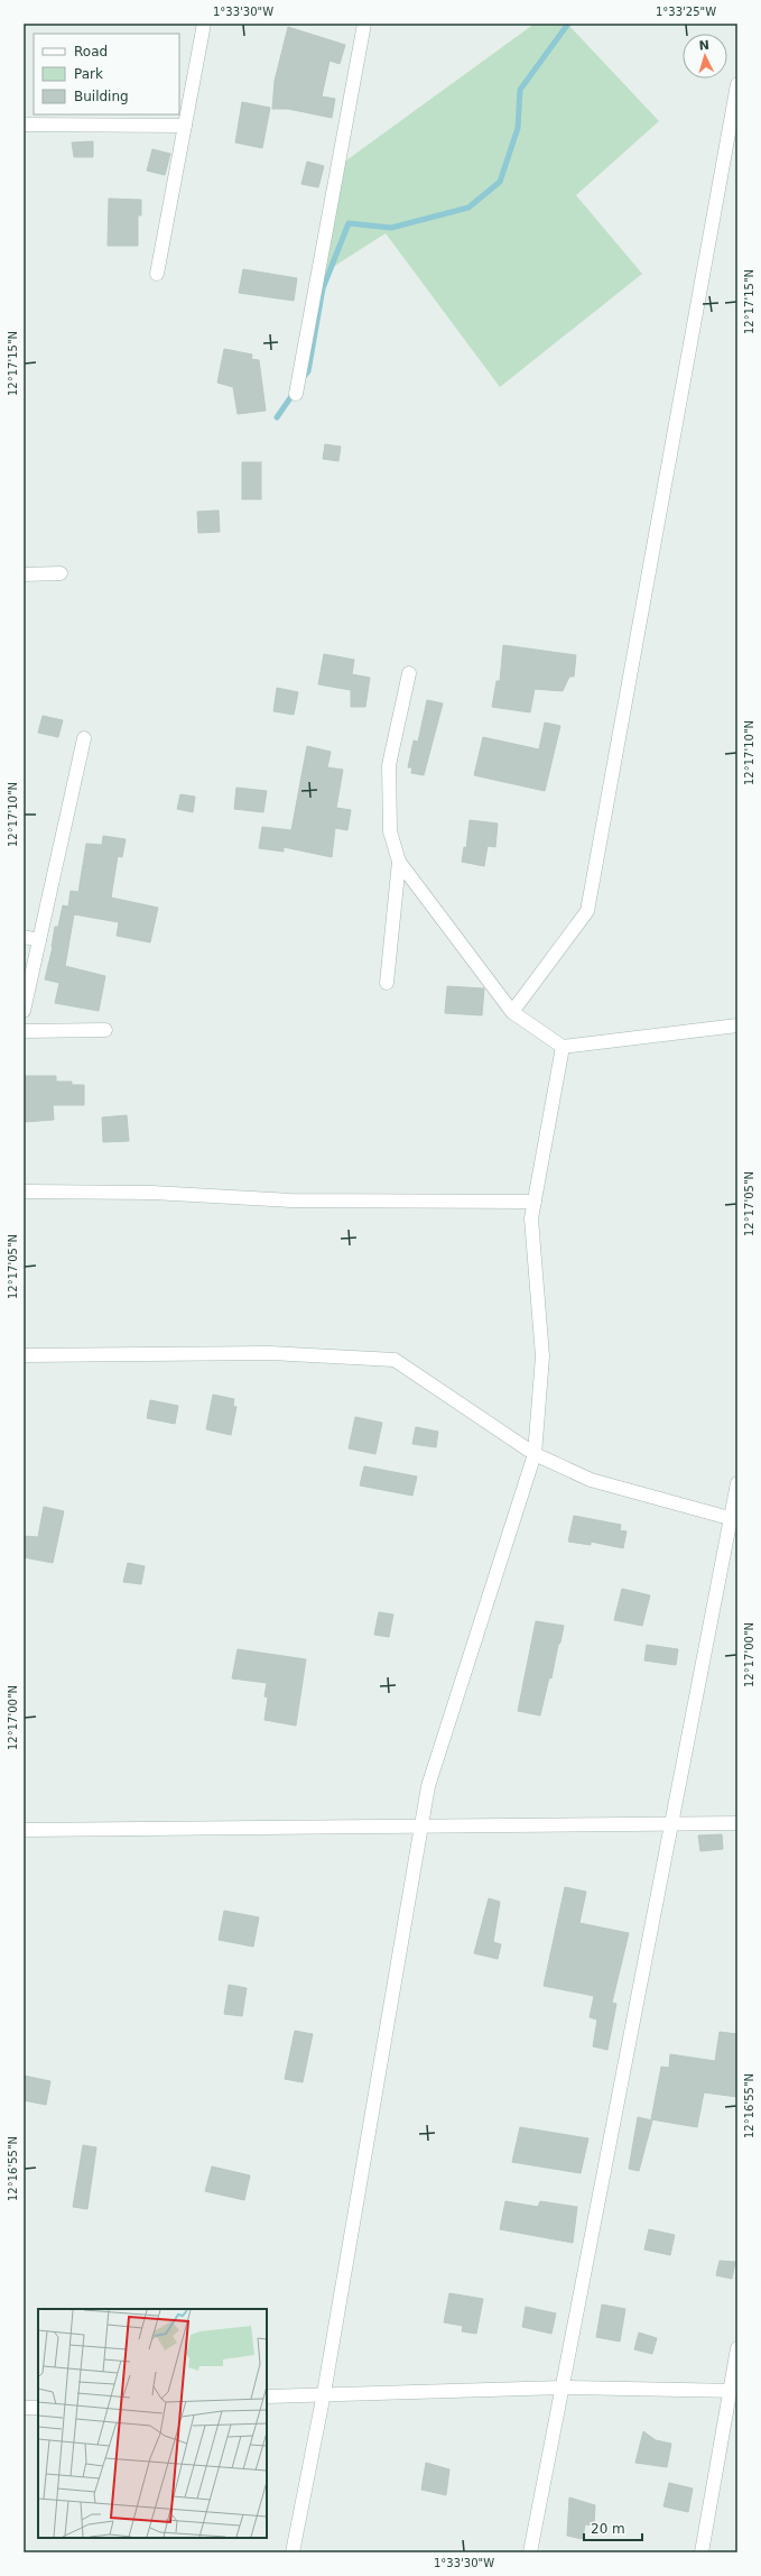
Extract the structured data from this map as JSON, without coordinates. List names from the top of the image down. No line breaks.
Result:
{"legend":["Road","Park","Building"],"scale_bar":"20 m","north":"top","coordinates":["1°33'30\"W","1°33'25\"W","12°17'15\"N","12°17'10\"N","12°17'05\"N","12°17'00\"N","12°16'55\"N"]}
